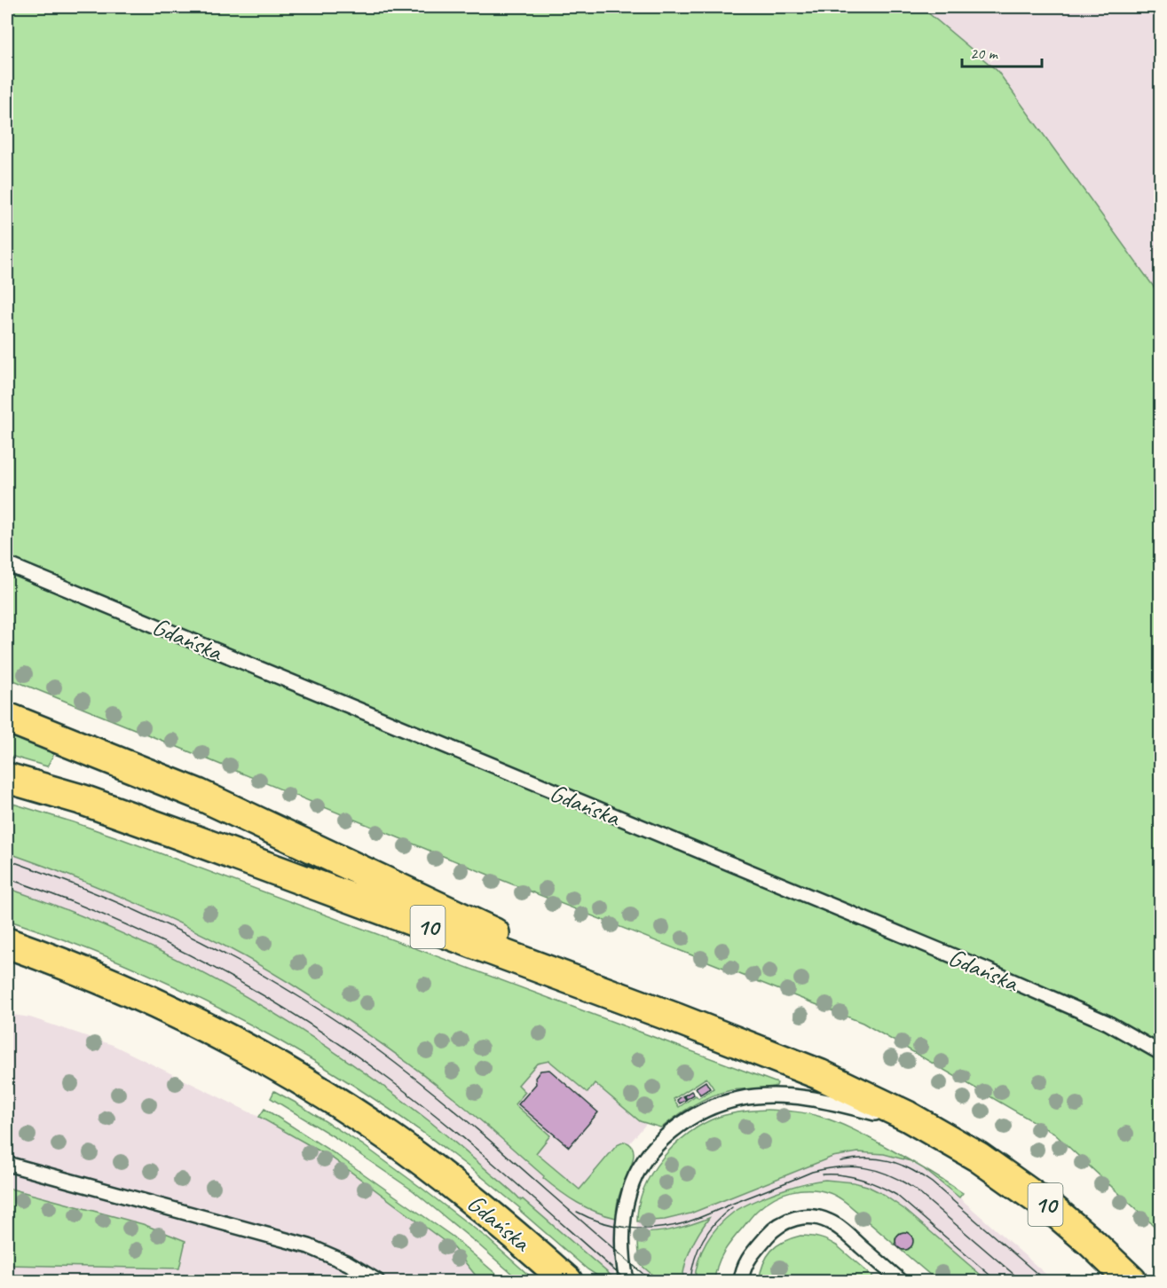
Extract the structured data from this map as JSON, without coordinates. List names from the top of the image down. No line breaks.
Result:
{"streets":{"main road":["Gdańska","10"]},"scale_bar":"20 m"}
